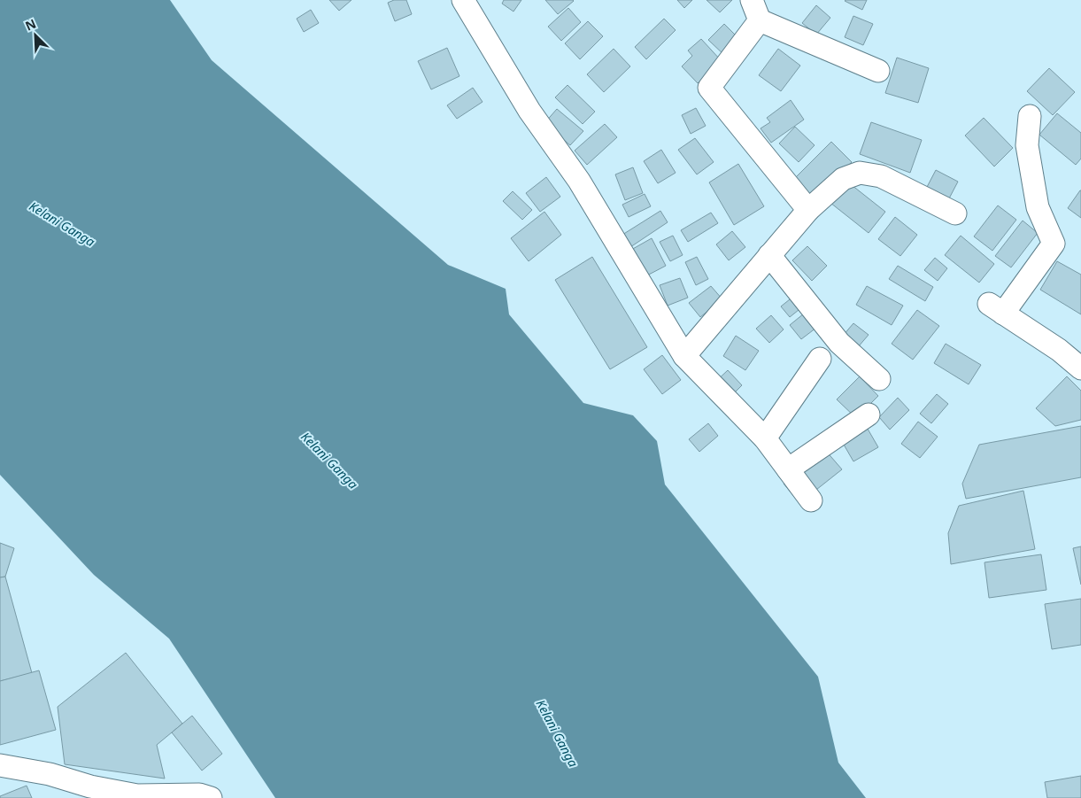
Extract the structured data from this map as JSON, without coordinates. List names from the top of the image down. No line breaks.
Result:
{"water":["Kelani Ganga"],"north":"top left"}
